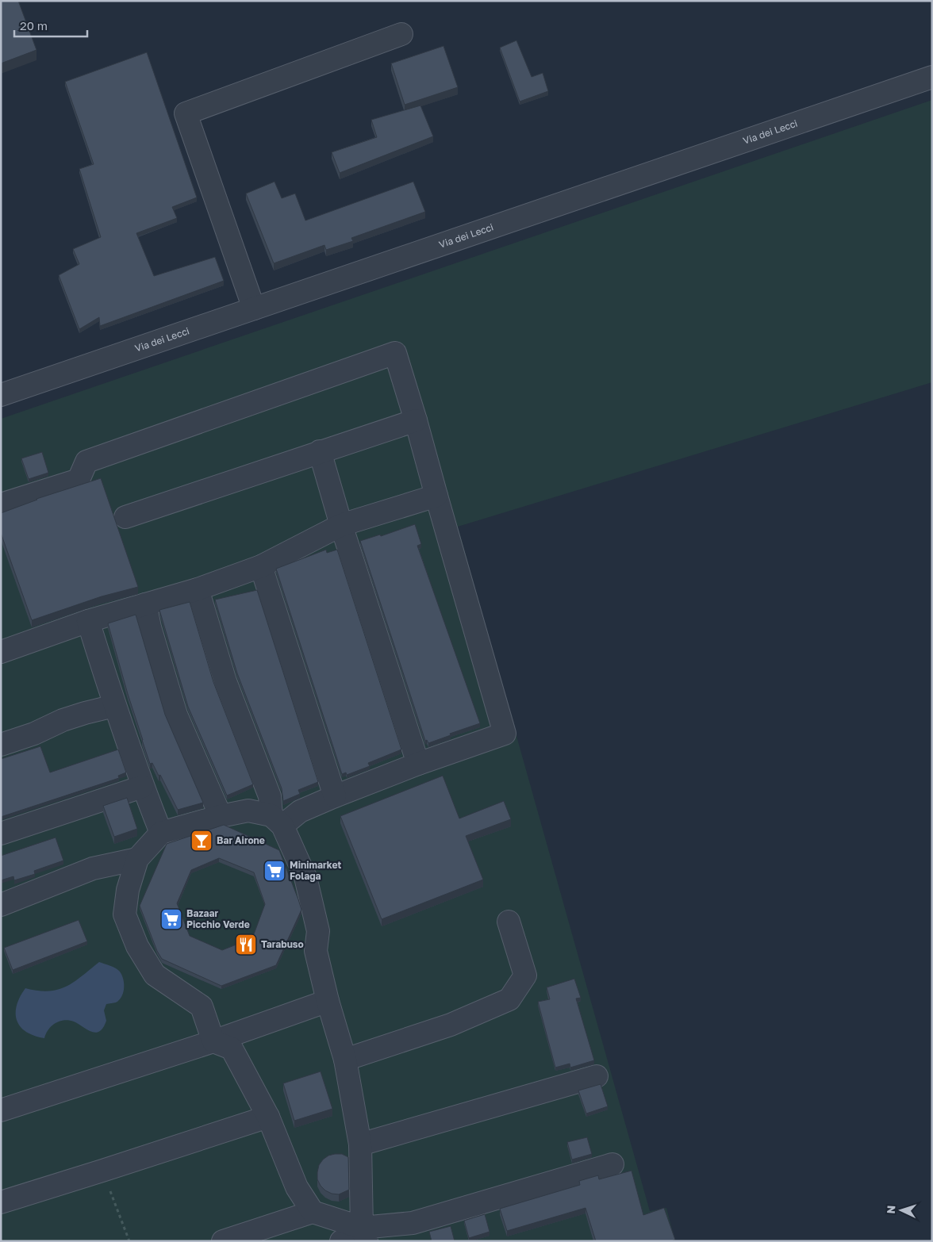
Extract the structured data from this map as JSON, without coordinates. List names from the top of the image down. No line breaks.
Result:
{"streets":{"street":["Via dei Lecci"]},"places":{"bar":["Bar Airone"],"supermarket":["Minimarket Folaga","Bazaar Picchio Verde"],"restaurant":["Tarabuso"]},"scale_bar":"20 m","north":"left"}
